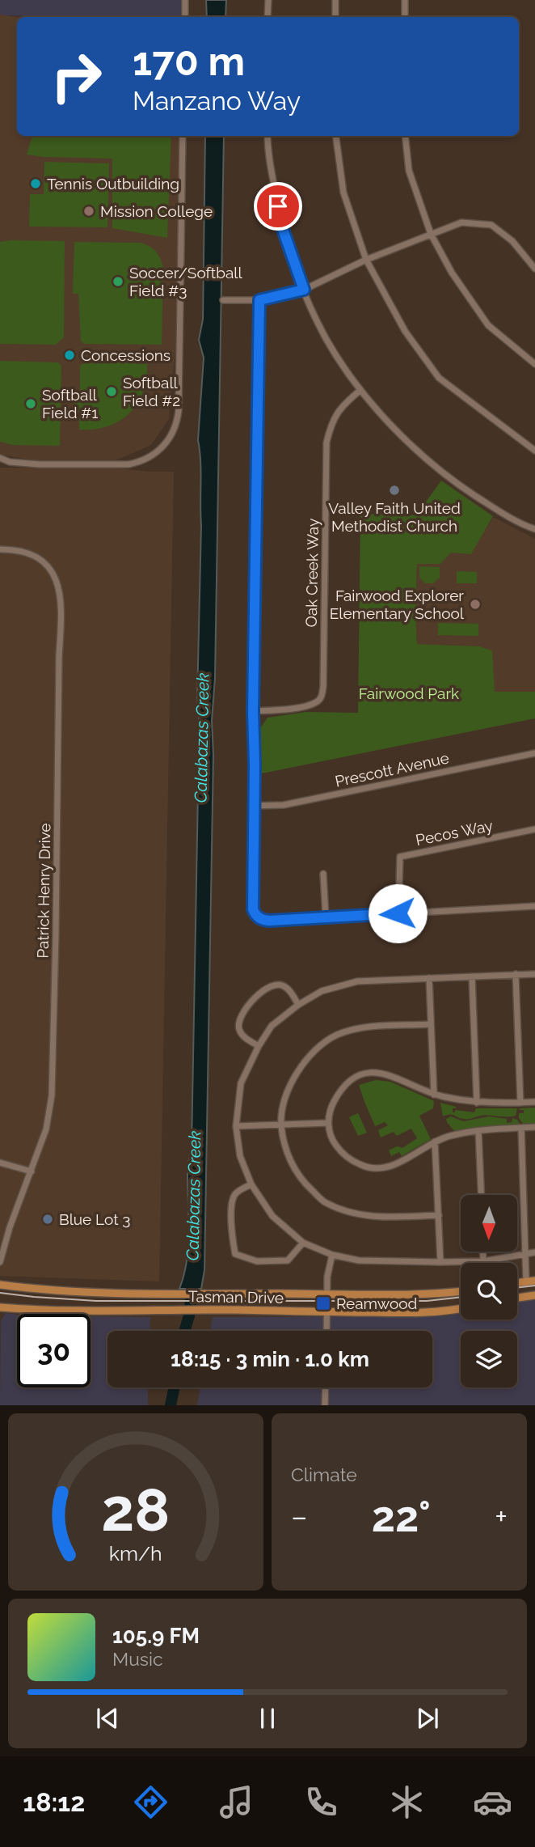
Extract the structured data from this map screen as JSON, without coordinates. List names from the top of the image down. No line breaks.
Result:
{"streets":{"main road":["Tasman Drive"],"street":["Oak Creek Way","Prescott Avenue","Pecos Way","Patrick Henry Drive"]},"water":["Calabazas Creek"],"parks":["Fairwood Park"],"places":{"other":["Tennis Outbuilding","Mission College","Soccer/Softball Field #3","Concessions","Softball Field #2","Softball Field #1","Valley Faith United Methodist Church","Fairwood Explorer Elementary School","Blue Lot 3"],"transit":["Reamwood"]},"north":"bottom","page":{"turn":["170 m","Manzano Way"],"limit":"30","trip":"18:15 · 3 min · 1.0 km","tile":"Climate","heat":["−","22°","+"],"song":["105.9 FM","Music"],"tabs":"18:12","gauge":["28","km/h"]}}
